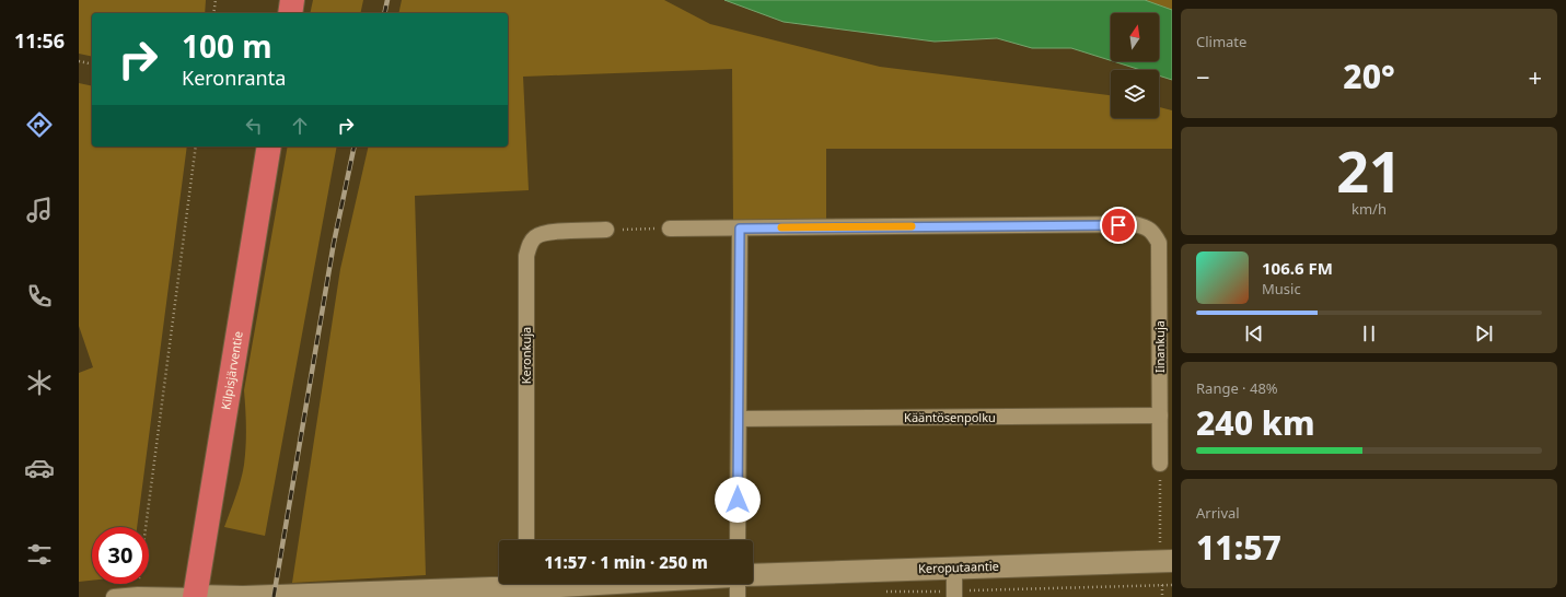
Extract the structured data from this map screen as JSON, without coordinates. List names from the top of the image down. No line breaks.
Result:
{"streets":{"highway":["Kilpisjärventie"],"street":["Iinankuja","Keronkuja","Kääntösenpolku","Keroputaantie"]},"crossings":[["Iinankuja","Kääntösenpolku"]],"north":"top","page":{"tabs":"11:56","tile":["Climate",["21","km/h"],["Range · 48%","240 km"],["Arrival","11:57"]],"turn":["100 m","Keronranta"],"heat":["−","20°","+"],"song":["106.6 FM","Music"],"limit":"30","trip":"11:57 · 1 min · 250 m"}}
